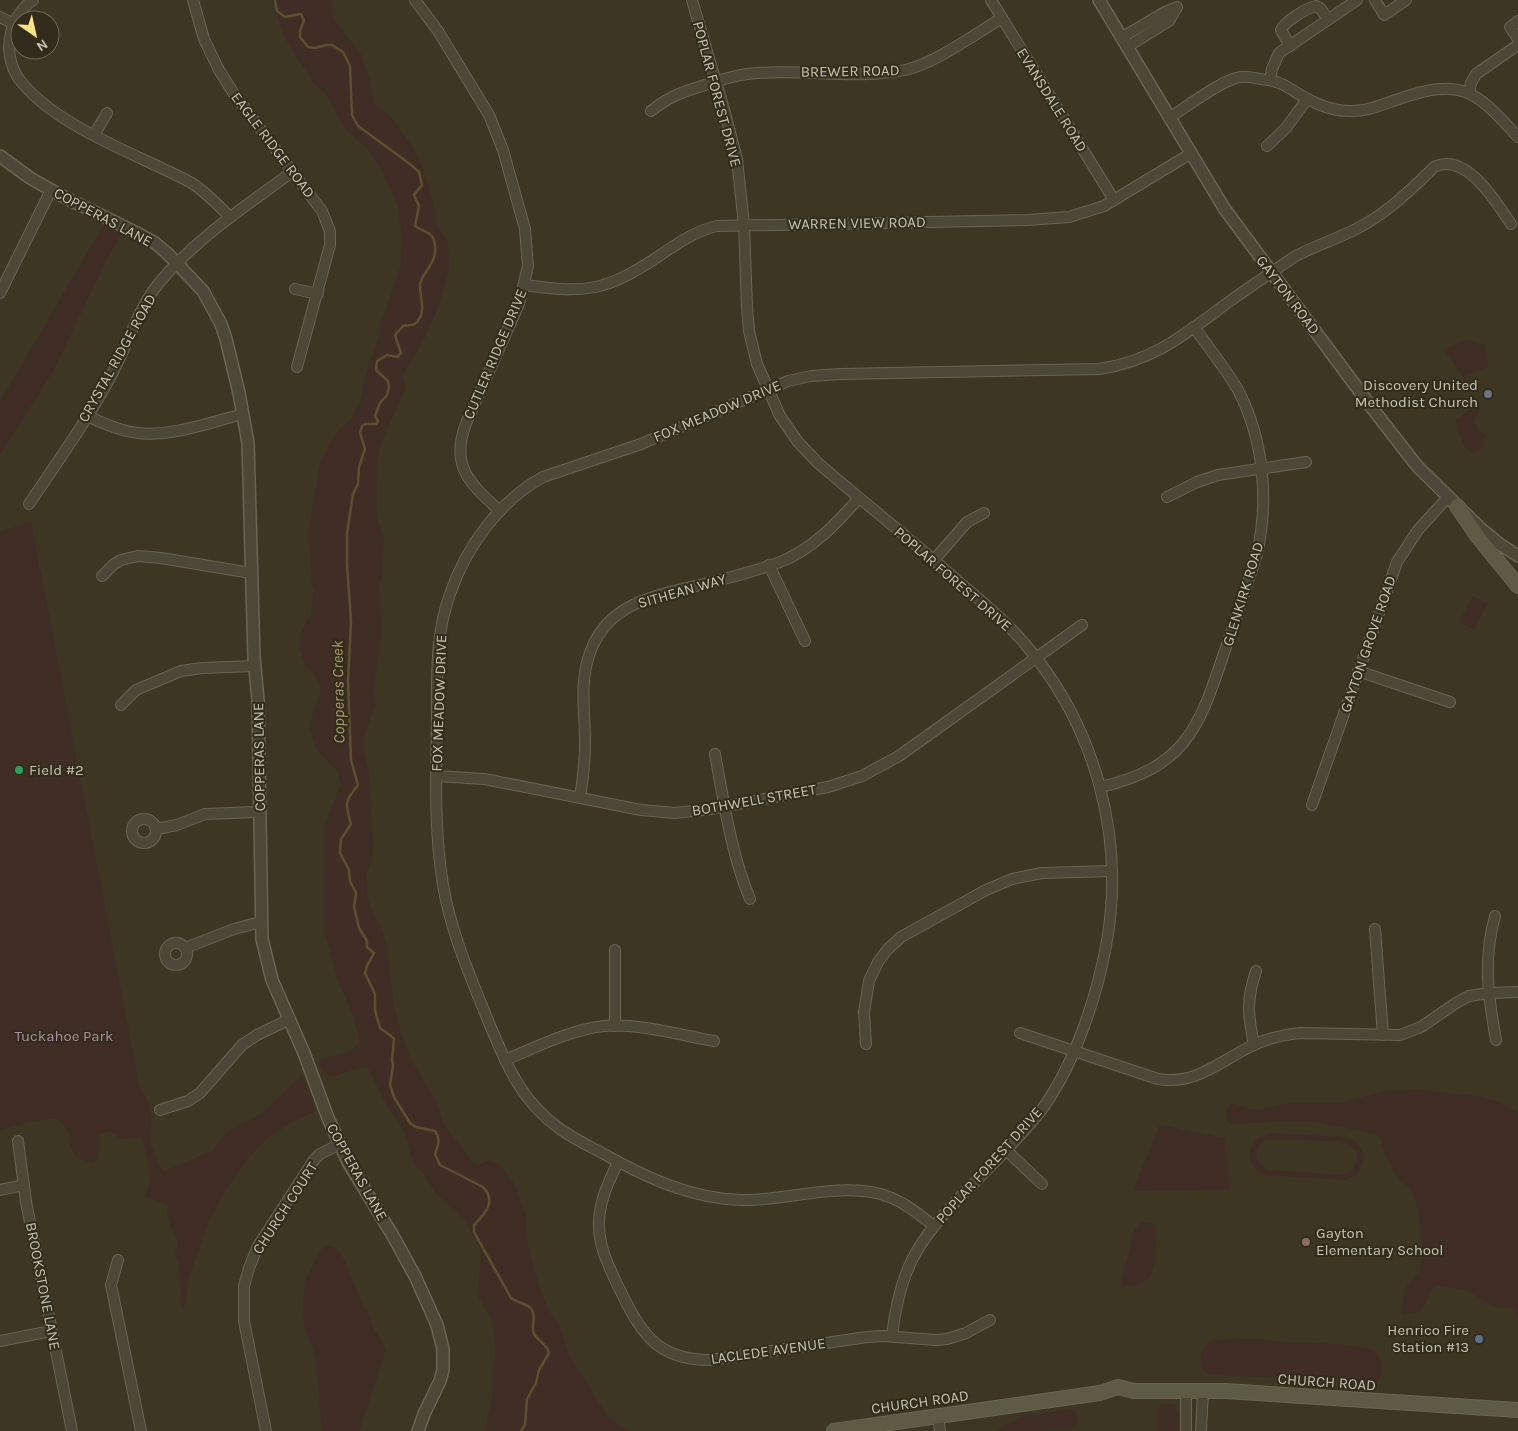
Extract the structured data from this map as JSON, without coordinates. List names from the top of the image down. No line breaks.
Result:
{"streets":{"main road":["CHURCH ROAD"],"street":["BREWER ROAD","POPLAR FOREST DRIVE","EVANSDALE ROAD","EAGLE RIDGE ROAD","COPPERAS LANE","WARREN VIEW ROAD","GAYTON ROAD","CUTLER RIDGE DRIVE","CRYSTAL RIDGE ROAD","FOX MEADOW DRIVE","SITHEAN WAY","GLENKIRK ROAD","GAYTON GROVE ROAD","BOTHWELL STREET","CHURCH COURT","BROOKSTONE LANE","LACLEDE AVENUE"]},"crossings":[["BREWER ROAD","POPLAR FOREST DRIVE"],["BREWER ROAD","EVANSDALE ROAD"],["POPLAR FOREST DRIVE","WARREN VIEW ROAD"],["POPLAR FOREST DRIVE","FOX MEADOW DRIVE"],["POPLAR FOREST DRIVE","SITHEAN WAY"],["POPLAR FOREST DRIVE","GLENKIRK ROAD"],["POPLAR FOREST DRIVE","BOTHWELL STREET"],["POPLAR FOREST DRIVE","LACLEDE AVENUE"],["EVANSDALE ROAD","WARREN VIEW ROAD"],["EAGLE RIDGE ROAD","CRYSTAL RIDGE ROAD"],["COPPERAS LANE","CRYSTAL RIDGE ROAD"],["COPPERAS LANE","CHURCH COURT"],["WARREN VIEW ROAD","GAYTON ROAD"],["WARREN VIEW ROAD","CUTLER RIDGE DRIVE"],["GAYTON ROAD","FOX MEADOW DRIVE"],["GAYTON ROAD","GAYTON GROVE ROAD"],["CUTLER RIDGE DRIVE","FOX MEADOW DRIVE"],["FOX MEADOW DRIVE","GLENKIRK ROAD"],["FOX MEADOW DRIVE","BOTHWELL STREET"],["FOX MEADOW DRIVE","LACLEDE AVENUE"],["SITHEAN WAY","BOTHWELL STREET"]],"water":["Copperas Creek"],"parks":["Tuckahoe Park"],"places":["Discovery United Methodist Church","Field #2","Gayton Elementary School","Henrico Fire Station #13"],"north":"bottom right"}
